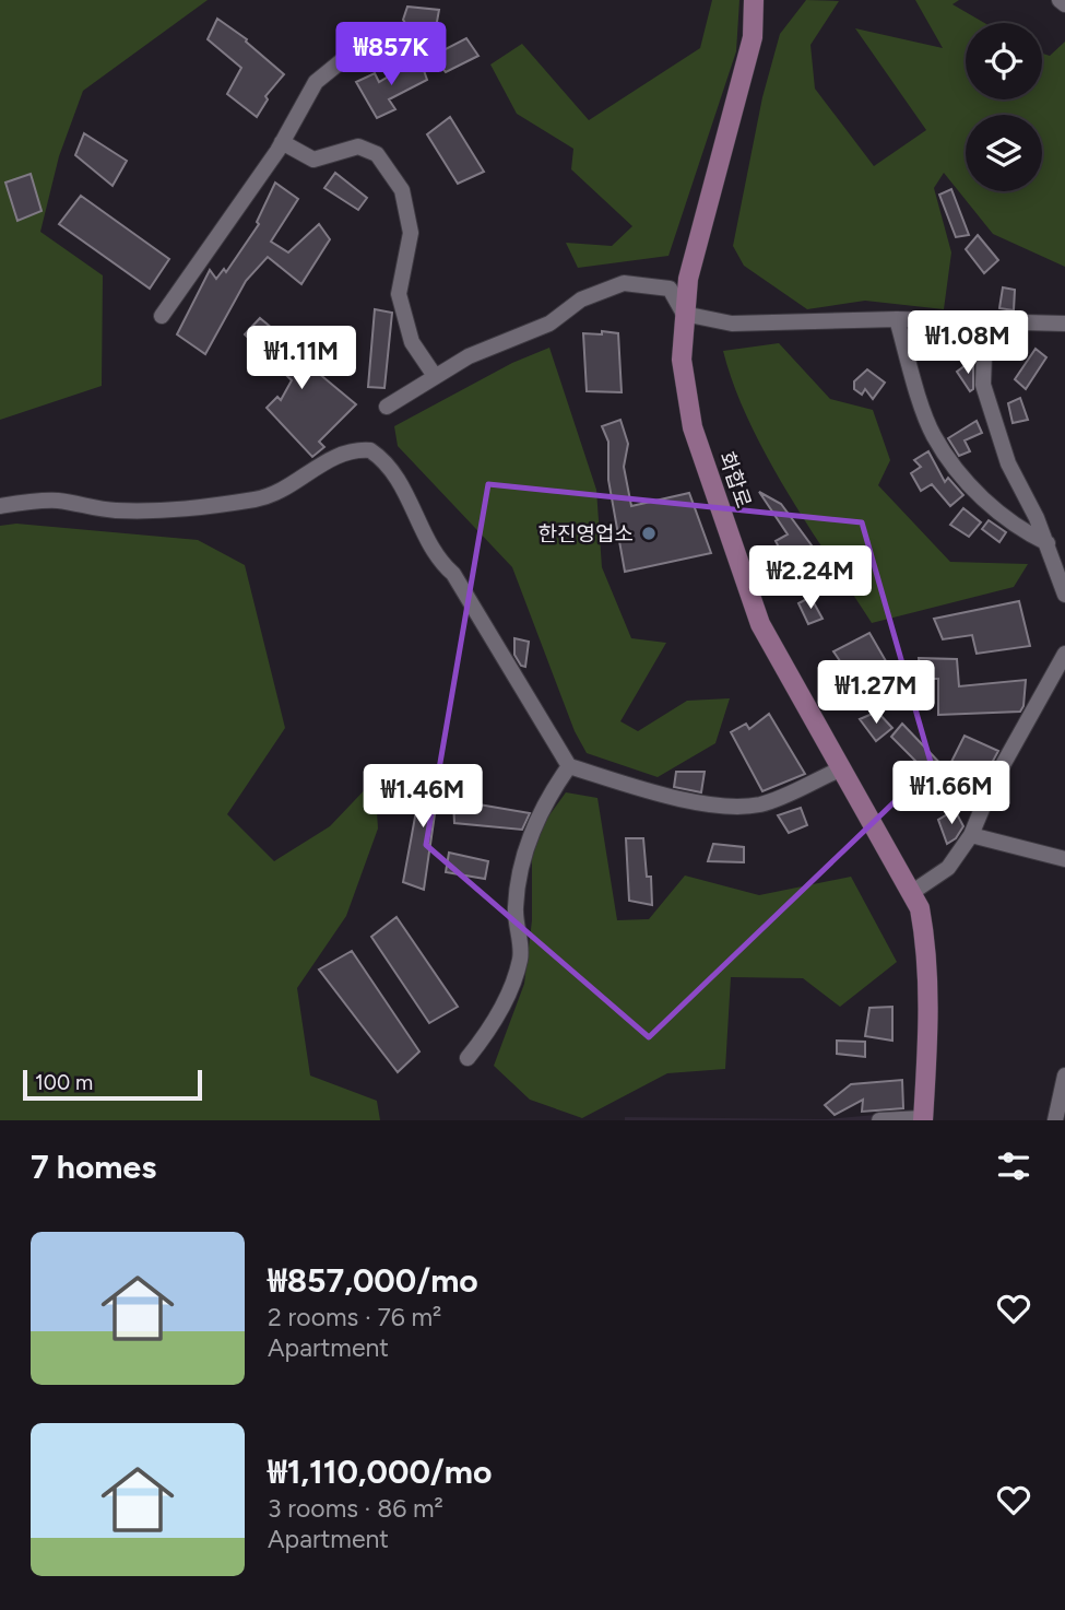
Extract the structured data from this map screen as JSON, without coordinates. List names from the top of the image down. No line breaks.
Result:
{"streets":{"main road":["화합로"]},"places":["한진영업소"],"scale_bar":"100 m","page":{"price":["₩857K","₩1.08M","₩1.11M","₩2.24M","₩1.27M","₩1.66M","₩1.46M"],"scale":"100 m","heading":"7 homes","list":[{"name":"₩857,000/mo","note":"2 rooms · 76 m² · Apartment"},{"name":"₩1,110,000/mo","note":"3 rooms · 86 m² · Apartment"}]}}
